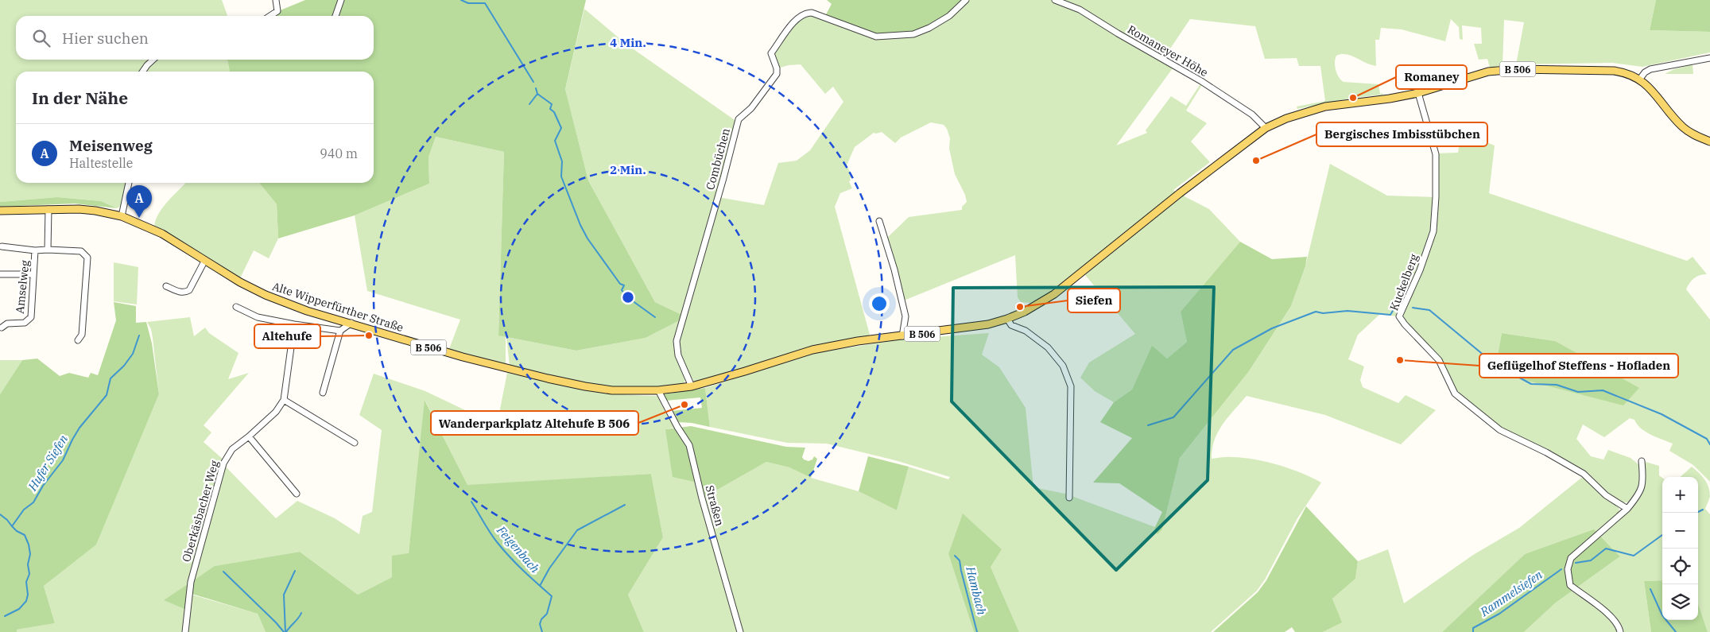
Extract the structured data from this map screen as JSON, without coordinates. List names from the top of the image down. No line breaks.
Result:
{"streets":{"main road":["B 506","Alte Wipperfürther Straße"],"street":["Romaneyer Höhe","Combüchen","Kuckelberg","Amselweg","Straßen","Oberkäsbacher Weg"]},"crossings":[["Romaneyer Höhe","B 506"],["B 506","Combüchen"],["B 506","Kuckelberg"],["B 506","Alte Wipperfürther Straße"],["B 506","Straßen"],["Alte Wipperfürther Straße","Straßen"]],"water":["Hufer Siefen","Feigenbach","Hambach","Rammelsiefen"],"places":["Romaney","Bergisches Imbisstübchen","Siefen","Altehufe","Geflügelhof Steffens - Hofladen","Wanderparkplatz Altehufe B 506"],"page":{"search":"Hier suchen","heading":"In der Nähe","list":[{"mark":"A","name":"Meisenweg","note":"Haltestelle","value":"940 m"}],"pins":"A","map_buttons":["+","−"]},"rings":["4 Min.","2 Min."]}
